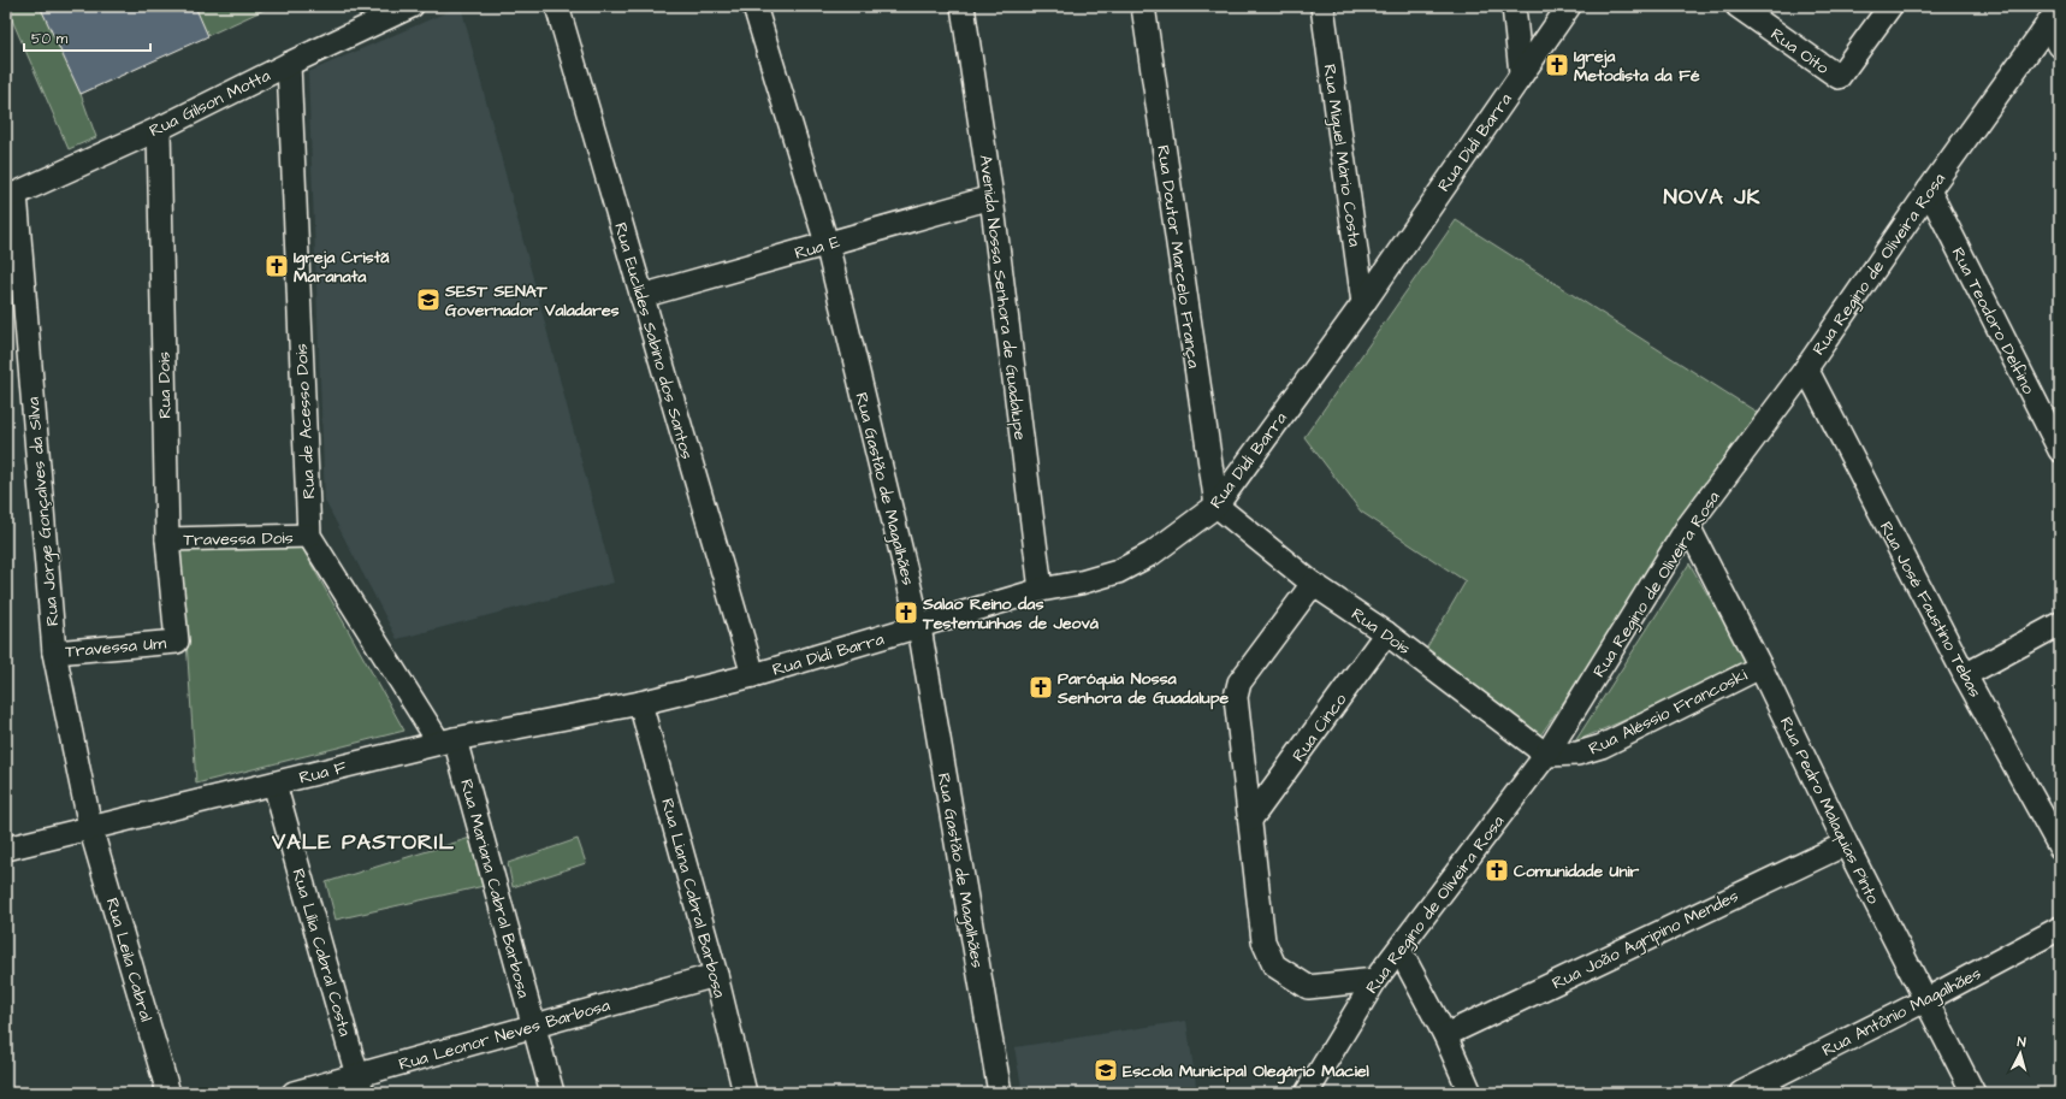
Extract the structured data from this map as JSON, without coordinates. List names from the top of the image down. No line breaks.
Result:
{"streets":{"street":["Rua Oito","Rua Gilson Motta","Rua Didi Barra","Rua Miguel Mário Costa","Rua E","Rua Doutor Marcelo França","Rua Regino de Oliveira Rosa","Avenida Nossa Senhora de Guadalupe","Rua Teodoro Delfino","Rua Euclides Sabino dos Santos","Rua Dois","Rua de Acesso Dois","Rua Gastão de Magalhães","Rua Jorge Gonçalves da Silva","Travessa Dois","Rua José Faustino Tebas","Travessa Um","Rua Aléssio Francoski","Rua Cinco","Rua F","Rua Pedro Malaquias Pinto","Rua Mariana Cabral Barbosa","Rua Liana Cabral Barbosa","Rua João Agripino Mendes","Rua Lília Cabral Costa","Rua Leila Cabral","Rua Antônio Magalhães","Rua Leonor Neves Barbosa"]},"crossings":[["Rua Gilson Motta","Rua Dois"],["Rua Gilson Motta","Rua de Acesso Dois"],["Rua Gilson Motta","Rua Jorge Gonçalves da Silva"],["Rua Didi Barra","Rua Miguel Mário Costa"],["Rua Didi Barra","Rua Doutor Marcelo França"],["Rua Didi Barra","Avenida Nossa Senhora de Guadalupe"],["Rua Didi Barra","Rua Euclides Sabino dos Santos"],["Rua Didi Barra","Rua Dois"],["Rua Didi Barra","Rua Gastão de Magalhães"],["Rua Didi Barra","Rua F"],["Rua Didi Barra","Rua Liana Cabral Barbosa"],["Rua E","Avenida Nossa Senhora de Guadalupe"],["Rua E","Rua Euclides Sabino dos Santos"],["Rua E","Rua Gastão de Magalhães"],["Rua Doutor Marcelo França","Rua Dois"],["Rua Regino de Oliveira Rosa","Rua Teodoro Delfino"],["Rua Regino de Oliveira Rosa","Rua Dois"],["Rua Regino de Oliveira Rosa","Rua José Faustino Tebas"],["Rua Regino de Oliveira Rosa","Rua Aléssio Francoski"],["Rua Regino de Oliveira Rosa","Rua Pedro Malaquias Pinto"],["Rua Dois","Travessa Dois"],["Rua Dois","Travessa Um"],["Rua Dois","Rua Aléssio Francoski"],["Rua Dois","Rua Cinco"],["Rua de Acesso Dois","Travessa Dois"],["Rua de Acesso Dois","Rua F"],["Rua de Acesso Dois","Rua Mariana Cabral Barbosa"],["Rua Jorge Gonçalves da Silva","Travessa Um"],["Rua Jorge Gonçalves da Silva","Rua F"],["Rua Jorge Gonçalves da Silva","Rua Leila Cabral"],["Rua Aléssio Francoski","Rua Pedro Malaquias Pinto"],["Rua F","Rua Mariana Cabral Barbosa"],["Rua F","Rua Liana Cabral Barbosa"],["Rua F","Rua Lília Cabral Costa"],["Rua F","Rua Leila Cabral"],["Rua Pedro Malaquias Pinto","Rua João Agripino Mendes"],["Rua Pedro Malaquias Pinto","Rua Antônio Magalhães"],["Rua Mariana Cabral Barbosa","Rua Leonor Neves Barbosa"],["Rua Liana Cabral Barbosa","Rua Leonor Neves Barbosa"],["Rua Lília Cabral Costa","Rua Leonor Neves Barbosa"]],"districts":["NOVA JK","VALE PASTORIL"],"places":{"church":["Igreja Metodista da Fé","Igreja Cristã Maranata","Salao Reino das Testemunhas de Jeová","Paróquia Nossa Senhora de Guadalupe","Comunidade Unir"],"school or university":["SEST SENAT Governador Valadares","Escola Municipal Olegário Maciel"]},"scale_bar":"50 m","north":"top"}
